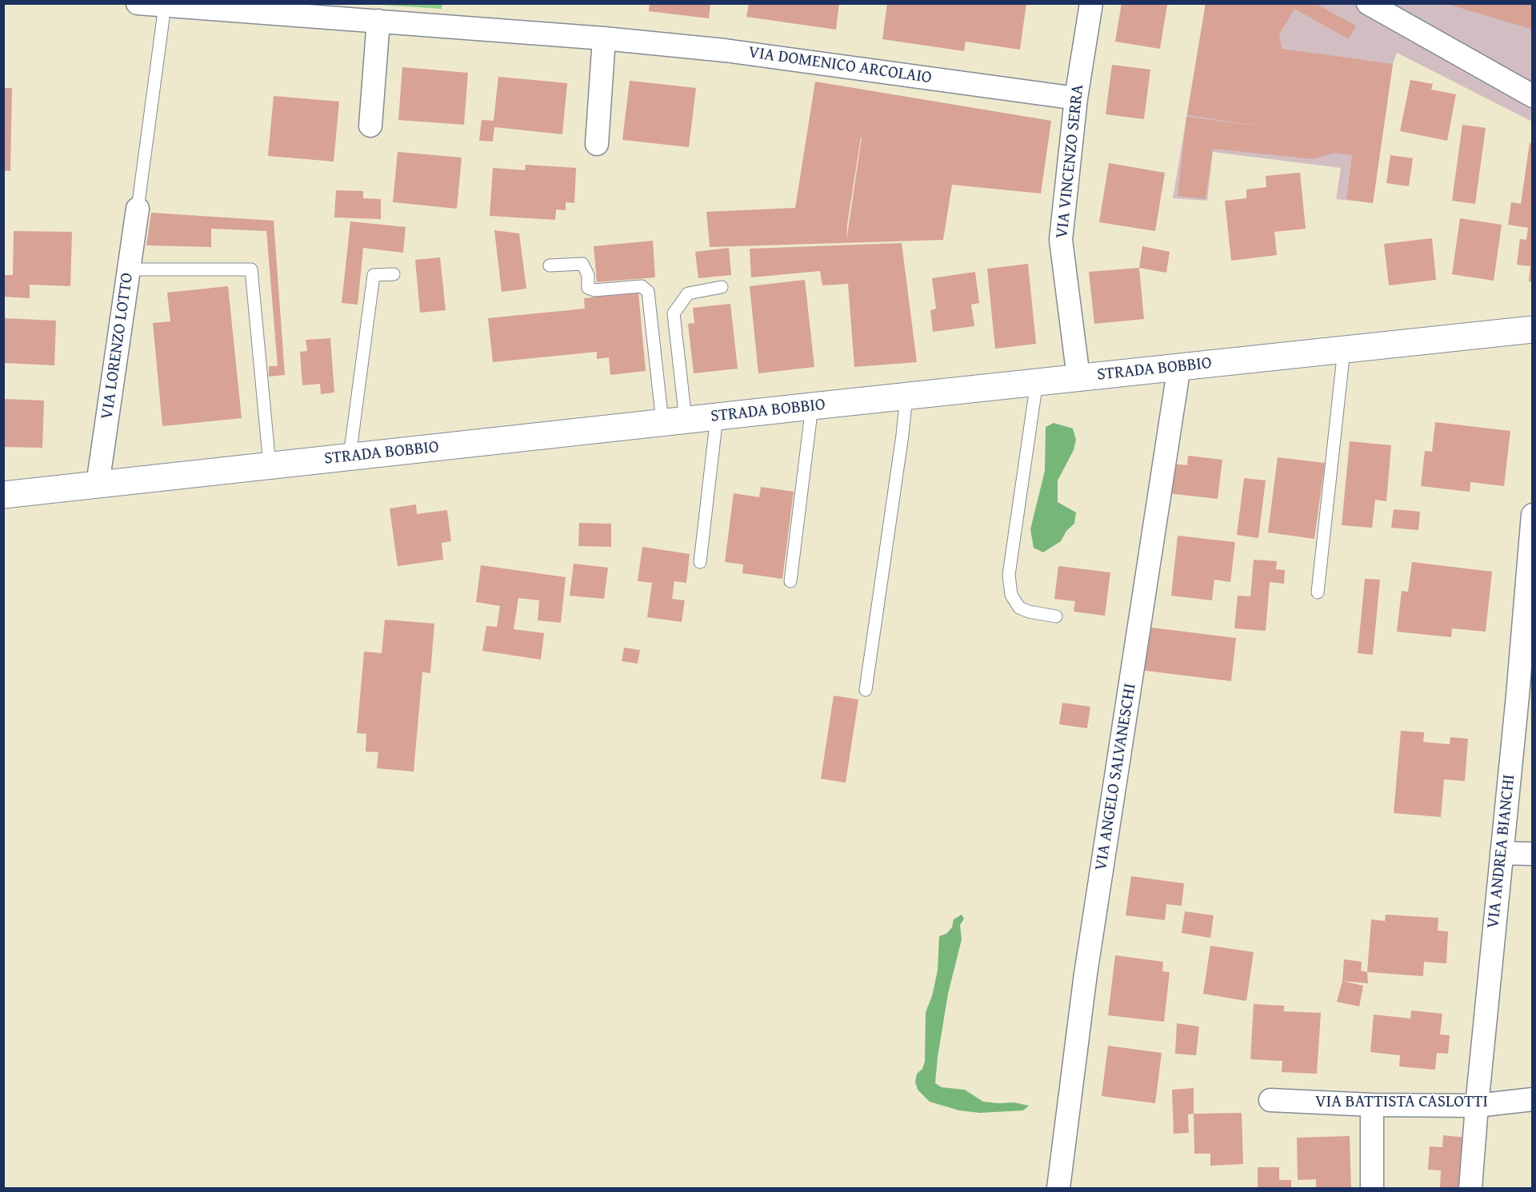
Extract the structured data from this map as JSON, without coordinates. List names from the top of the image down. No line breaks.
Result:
{"streets":{"main road":["STRADA BOBBIO"],"street":["VIA DOMENICO ARCOLAIO","VIA VINCENZO SERRA","VIA LORENZO LOTTO","VIA ANGELO SALVANESCHI","VIA ANDREA BIANCHI","VIA BATTISTA CASLOTTI"]},"crossings":[["VIA DOMENICO ARCOLAIO","VIA VINCENZO SERRA"],["VIA VINCENZO SERRA","STRADA BOBBIO"],["VIA LORENZO LOTTO","STRADA BOBBIO"],["STRADA BOBBIO","VIA ANGELO SALVANESCHI"],["VIA ANDREA BIANCHI","VIA BATTISTA CASLOTTI"]]}
